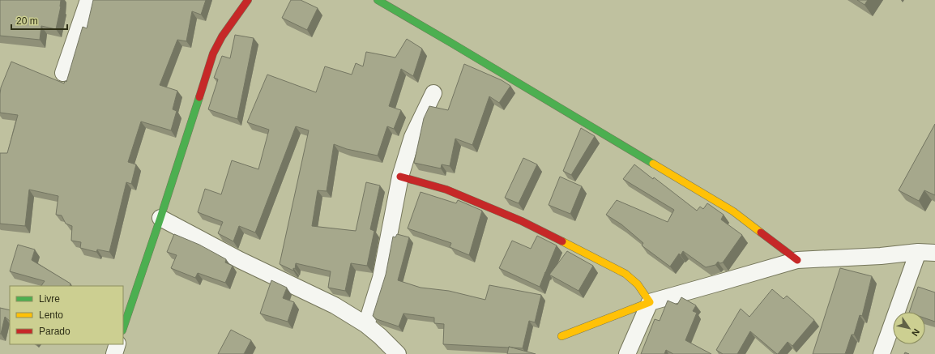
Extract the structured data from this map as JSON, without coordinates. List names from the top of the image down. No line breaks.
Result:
{"legend":["Livre","Lento","Parado"],"scale_bar":"20 m","north":"bottom right"}
